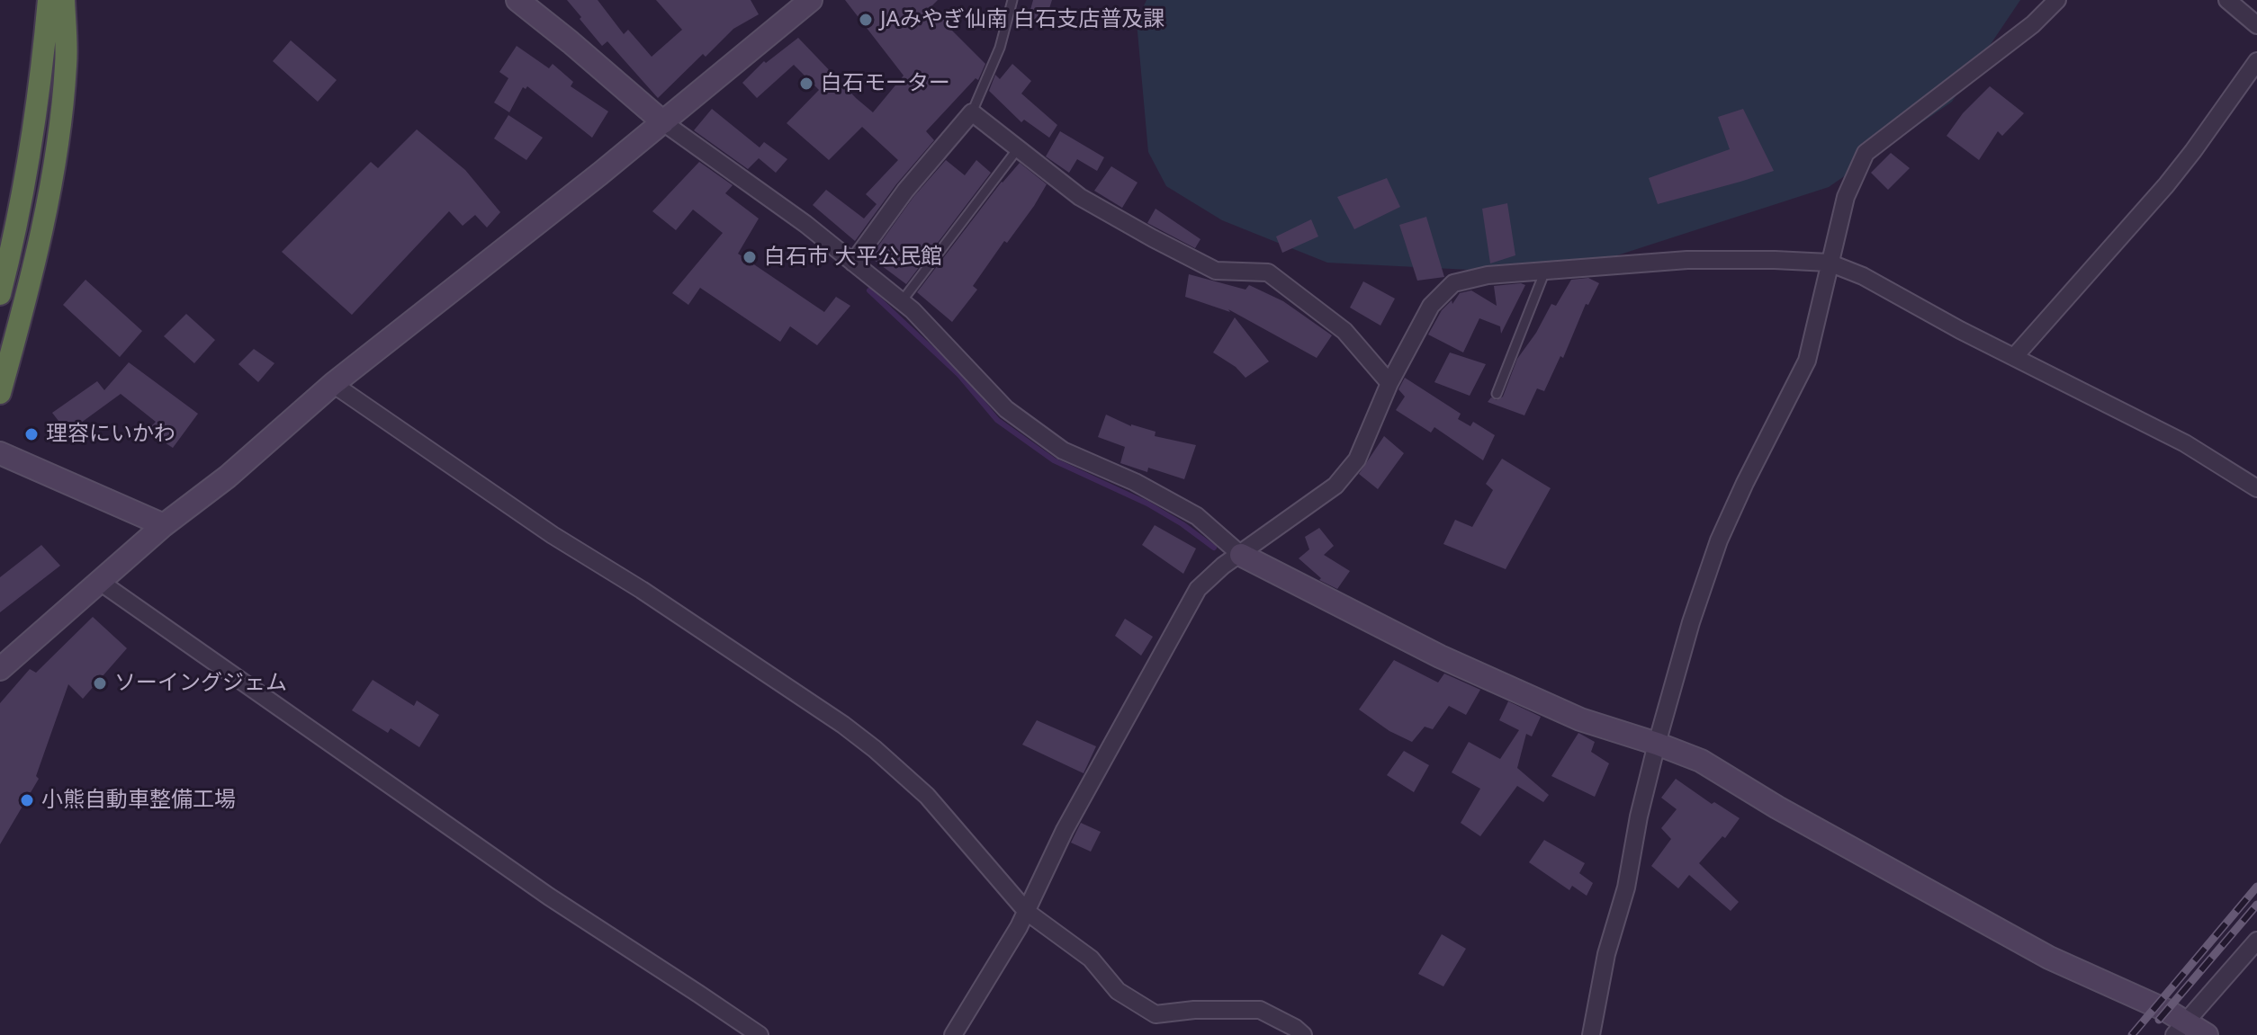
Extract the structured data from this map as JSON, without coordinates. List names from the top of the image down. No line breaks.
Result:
{"places":["JAみやぎ仙南 白石支店普及課","白石モーター","白石市 大平公民館","理容にいかわ","ソーイングジェム","小熊自動車整備工場"]}
